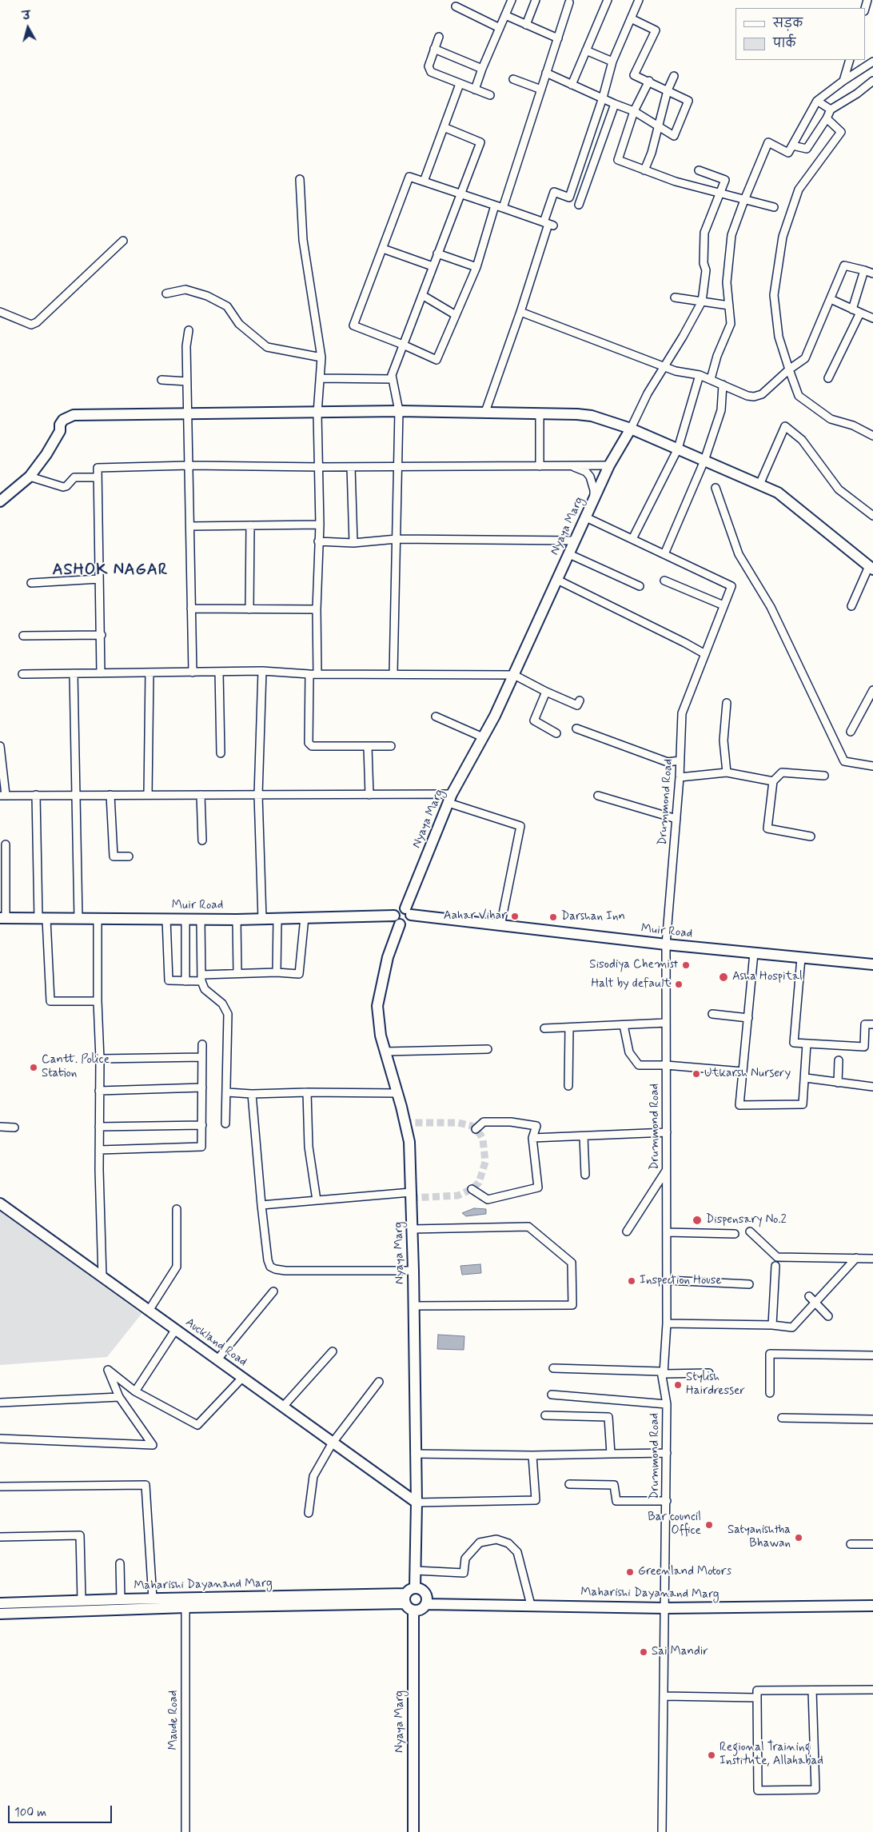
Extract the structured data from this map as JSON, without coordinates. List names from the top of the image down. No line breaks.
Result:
{"streets":{"street":["Nyaya Marg","Drummond Road","Muir Road","Auckland Road","Maharishi Dayanand Marg","Maude Road"]},"crossings":[["Nyaya Marg","Drummond Road"],["Nyaya Marg","Muir Road"],["Nyaya Marg","Auckland Road"],["Nyaya Marg","Maharishi Dayanand Marg"],["Drummond Road","Muir Road"],["Drummond Road","Maharishi Dayanand Marg"],["Maharishi Dayanand Marg","Maude Road"]],"districts":["ASHOK NAGAR"],"places":["Aahar Vihar","Darshan Inn","Sisodiya Chemist","Asha Hospital","Halt by default","Cantt. Police Station","Utkarsh Nursery","Dispensary No.2","Inspection House","Stylish Hairdresser","Bar council Office","Satyanishtha Bhawan","Greenland Motors","Sai Mandir","Regional Training Institute, Allahabad"],"legend":["सड़क","पार्क"],"scale_bar":"100 m","north":"top"}
